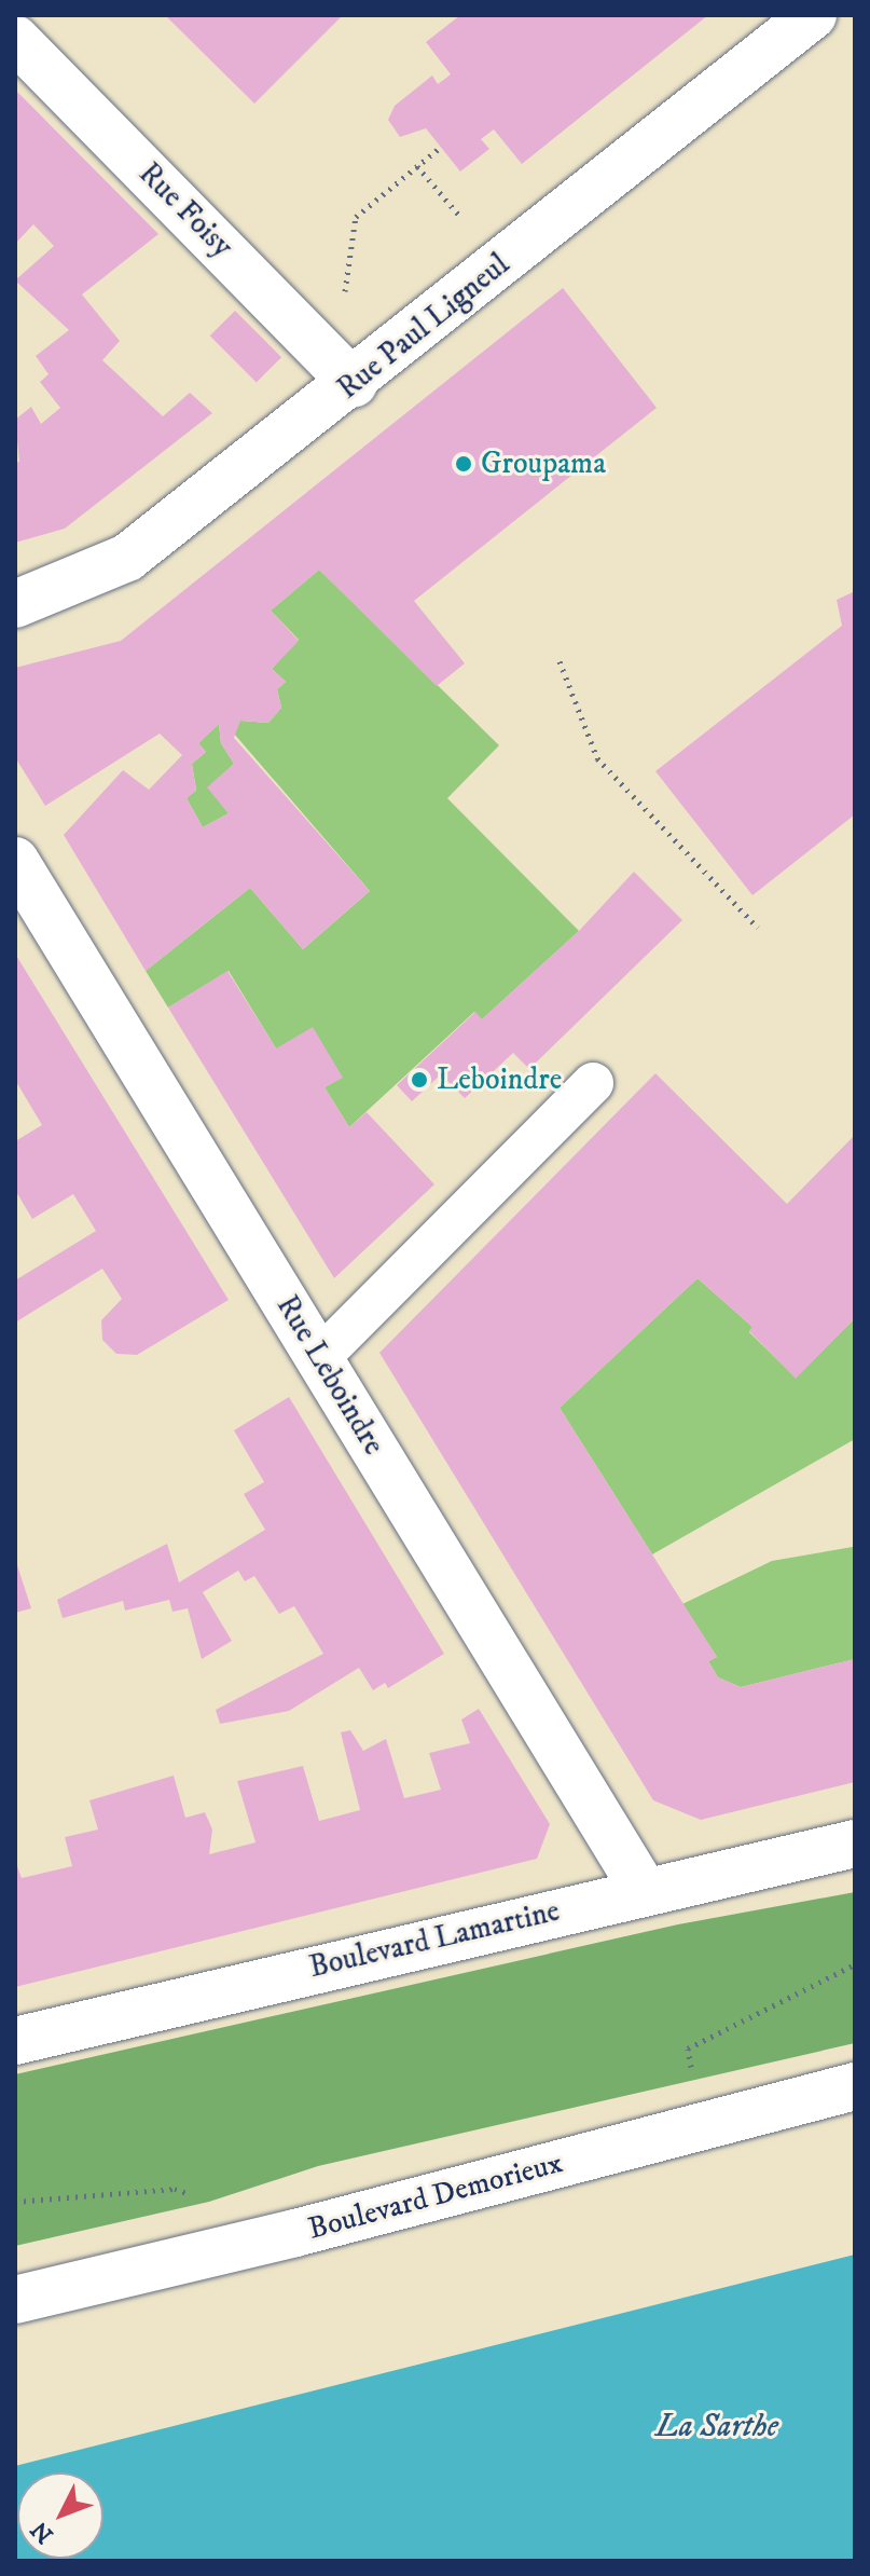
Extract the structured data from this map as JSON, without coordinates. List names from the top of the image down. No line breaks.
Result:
{"streets":{"street":["Rue Foisy","Rue Paul Ligneul","Rue Leboindre","Boulevard Lamartine","Boulevard Demorieux"]},"crossings":[["Rue Foisy","Rue Paul Ligneul"],["Rue Leboindre","Boulevard Lamartine"]],"water":["La Sarthe"],"places":["Groupama","Leboindre"],"north":"bottom left"}
